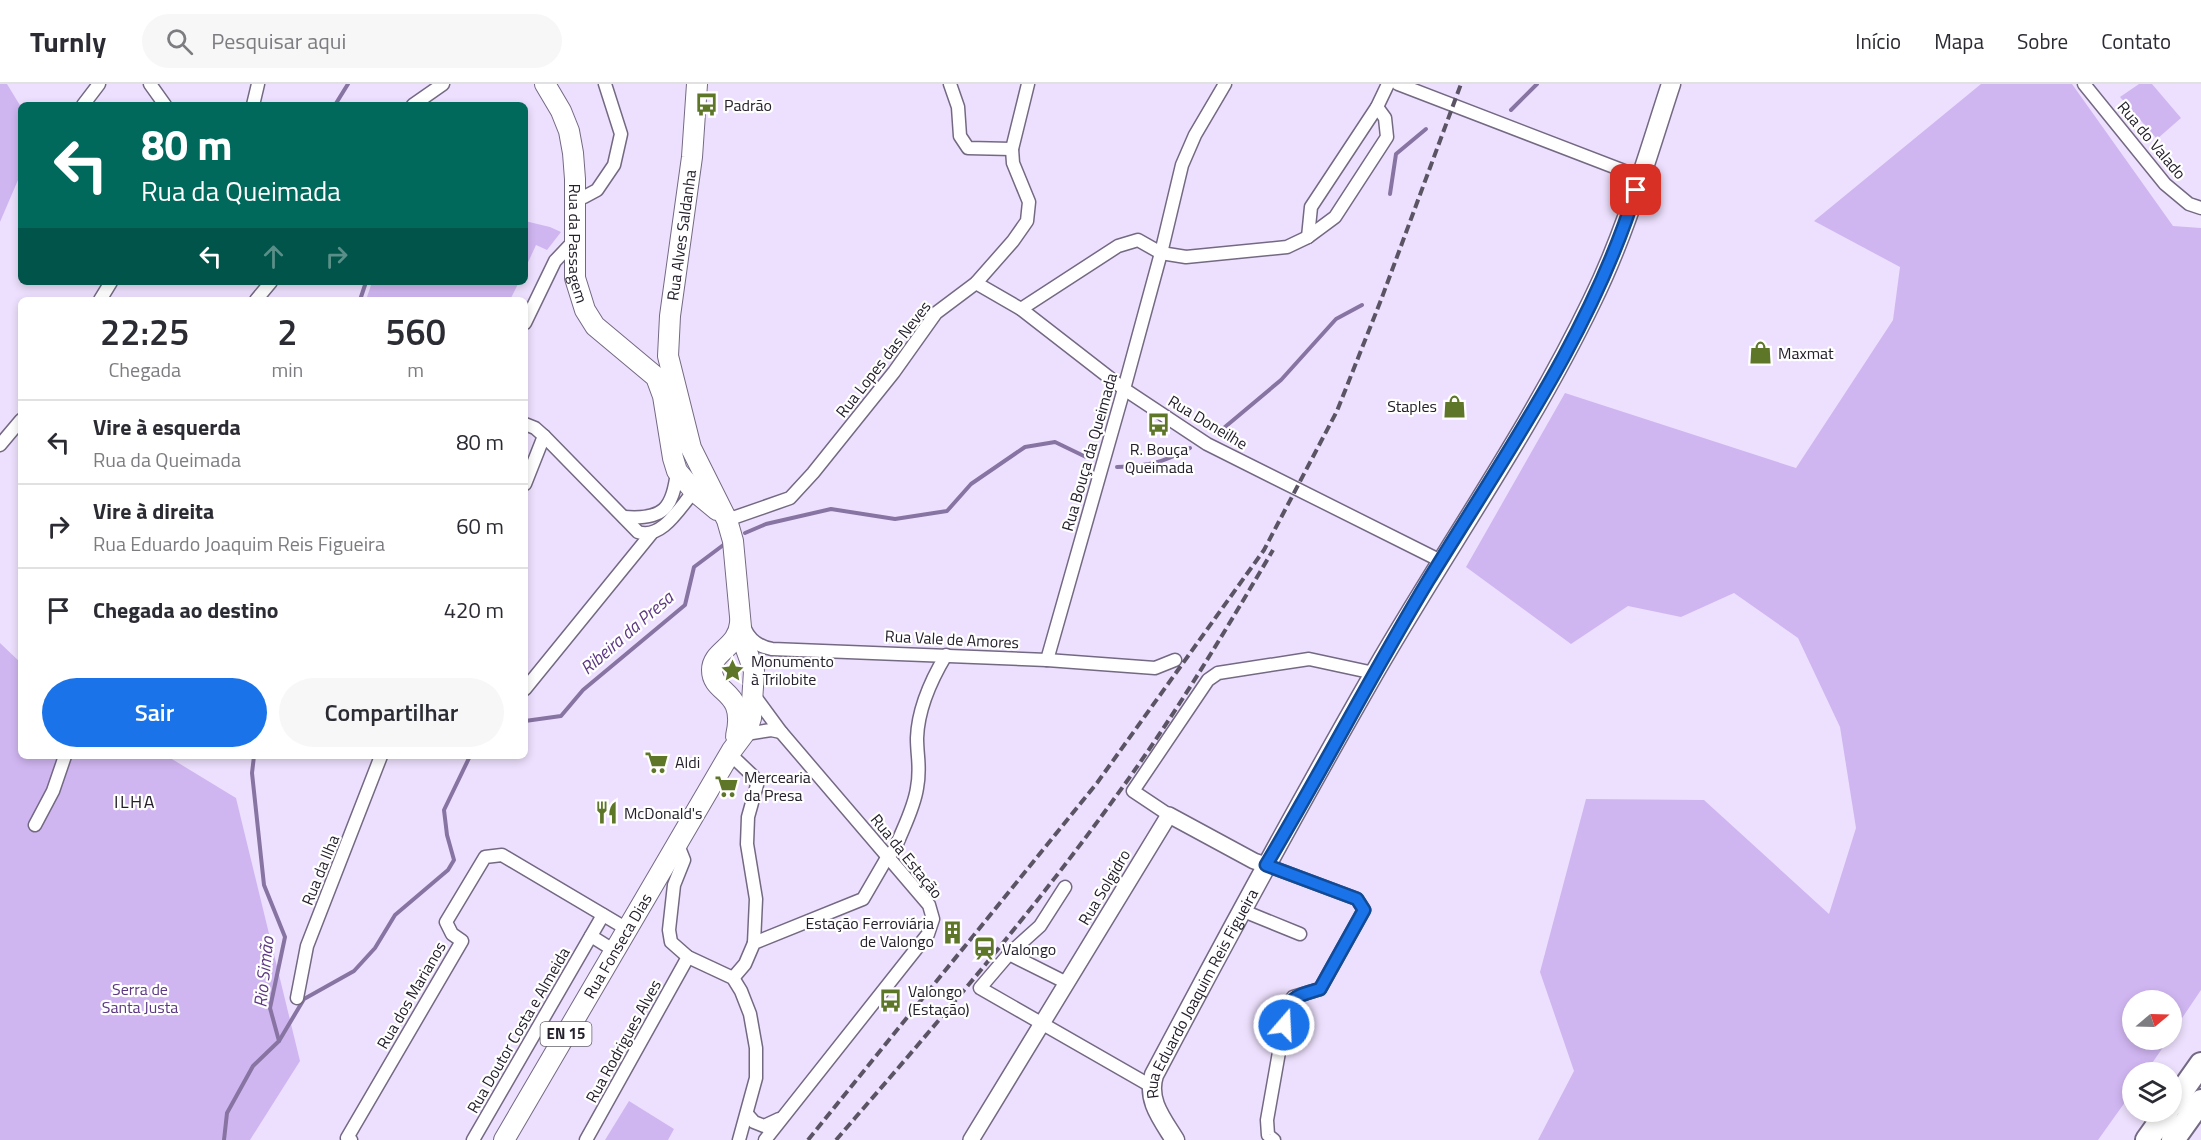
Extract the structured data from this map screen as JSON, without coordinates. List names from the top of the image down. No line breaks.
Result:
{"streets":{"main road":["Rua Alves Saldanha","Rua da Passagem","Rua Fonseca Dias","Rua Eduardo Joaquim Reis Figueira","EN 15"],"street":["Rua do Valado","Rua Lopes das Neves","Rua Doneilhe","Rua Bouça da Queimada","Rua Vale de Amores","Rua da Estação","Rua da Ilha","Rua Solgidro","Rua dos Marianos","Rua Doutor Costa e Almeida","Rua Rodrigues Alves"]},"crossings":[["Rua Alves Saldanha","Rua da Passagem"],["Rua Alves Saldanha","Rua Fonseca Dias"],["Rua da Passagem","Rua Fonseca Dias"],["Rua Lopes das Neves","Rua Doneilhe"],["Rua Lopes das Neves","Rua Fonseca Dias"],["Rua Doneilhe","Rua Bouça da Queimada"],["Rua Doneilhe","Rua Eduardo Joaquim Reis Figueira"],["Rua Bouça da Queimada","Rua Vale de Amores"],["Rua Vale de Amores","Rua da Estação"],["Rua Vale de Amores","Rua Fonseca Dias"],["Rua da Estação","Rua Fonseca Dias"],["Rua Fonseca Dias","Rua dos Marianos"],["Rua dos Marianos","Rua Doutor Costa e Almeida"]],"districts":["ILHA"],"water":["Ribeira da Presa","Rio Simão"],"parks":["Serra de Santa Justa"],"places":{"bus stop":["Padrão","R. Bouça Queimada","Valongo (Estação)"],"shop":["Maxmat","Staples"],"place":["Monumento à Trilobite"],"supermarket":["Aldi","Mercearia da Presa"],"restaurant":["McDonald's"],"building":["Estação Ferroviária de Valongo"],"station":["Valongo"]},"north":"right","page":{"header":"Turnly","search":"Pesquisar aqui","nav":["Início","Mapa","Sobre","Contato"],"turn":["80 m","Rua da Queimada"],"eta":["22:25","Chegada","2","min","560","m"],"list":[{"name":"Vire à esquerda","note":"Rua da Queimada","value":"80 m"},{"name":"Vire à direita","note":"Rua Eduardo Joaquim Reis Figueira","value":"60 m"},{"name":"Chegada ao destino","value":"420 m"}],"buttons":["Sair","Compartilhar"]}}
